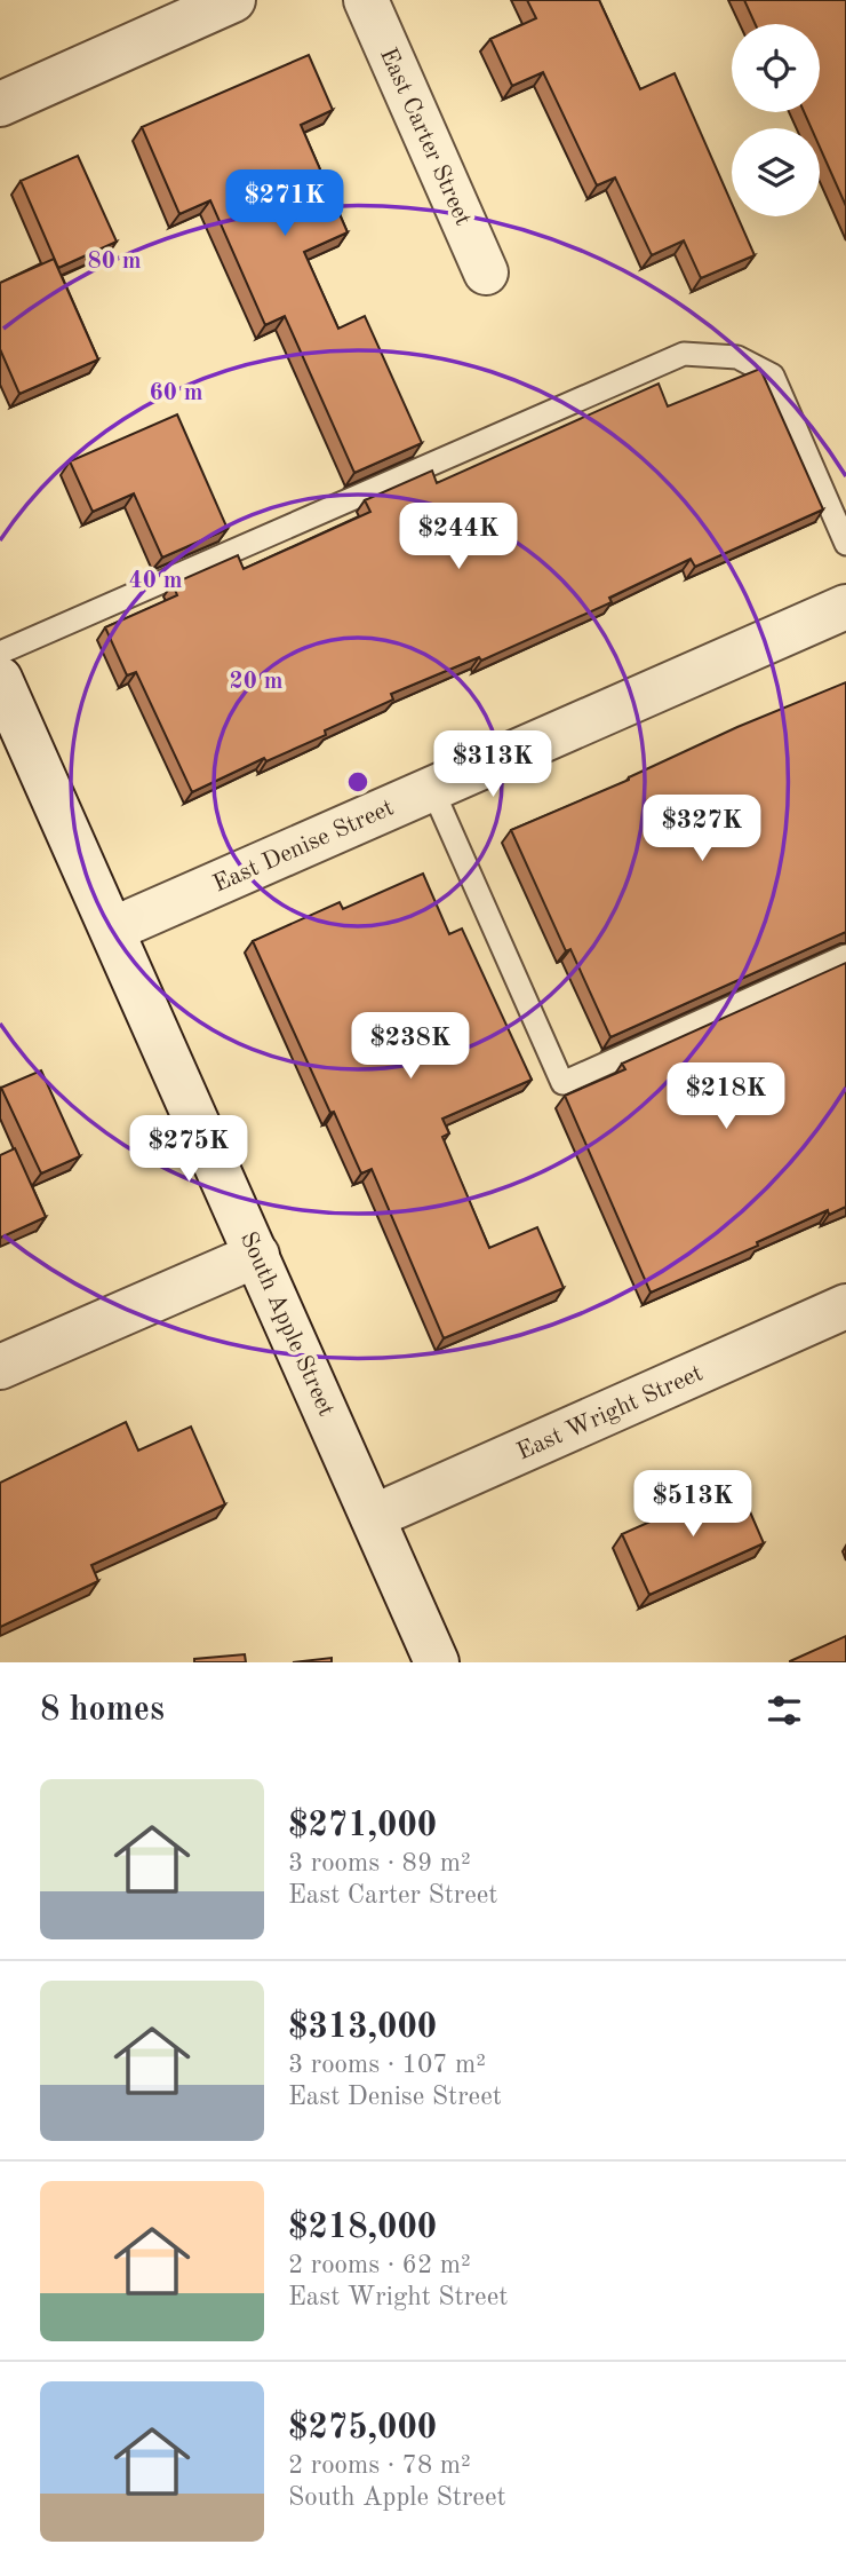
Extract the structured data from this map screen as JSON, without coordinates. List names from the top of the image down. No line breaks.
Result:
{"streets":{"street":["East Carter Street","East Denise Street","South Apple Street","East Wright Street"]},"crossings":[["East Denise Street","South Apple Street"],["South Apple Street","East Wright Street"]],"page":{"price":["$271K","$244K","$313K","$327K","$238K","$218K","$275K","$513K"],"heading":"8 homes","list":[{"name":"$271,000","note":"3 rooms · 89 m² · East Carter Street"},{"name":"$313,000","note":"3 rooms · 107 m² · East Denise Street"},{"name":"$218,000","note":"2 rooms · 62 m² · East Wright Street"},{"name":"$275,000","note":"2 rooms · 78 m² · South Apple Street"}]},"rings":["80 m","60 m","40 m","20 m"]}
